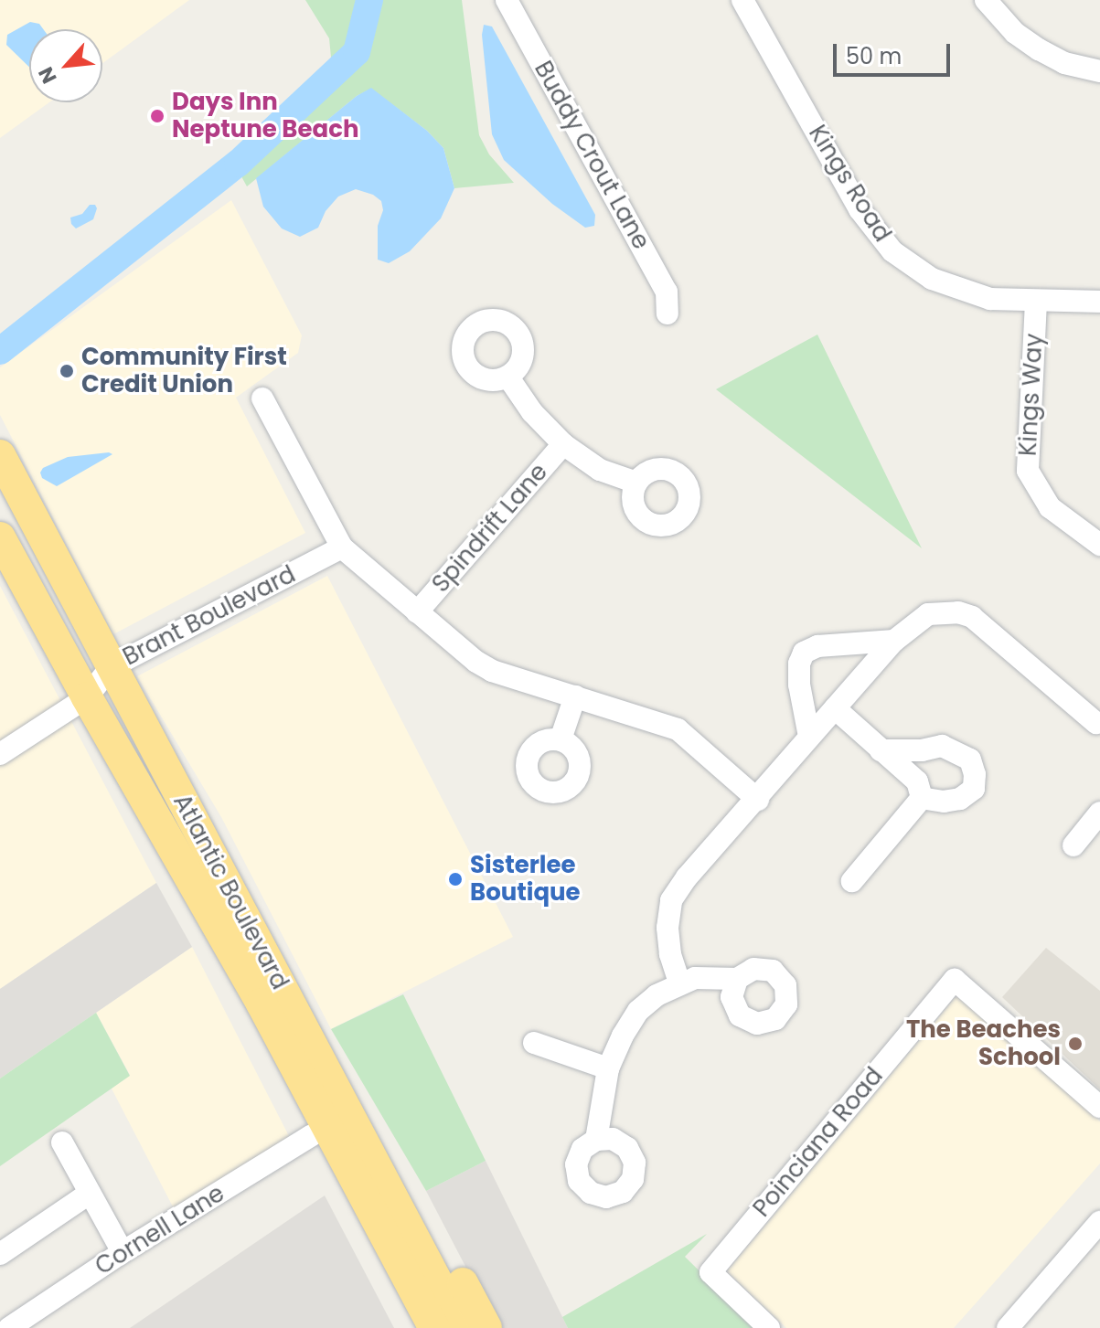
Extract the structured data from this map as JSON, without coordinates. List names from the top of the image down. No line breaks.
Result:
{"streets":{"highway":["Atlantic Boulevard"],"street":["Buddy Crout Lane","Kings Road","Kings Way","Spindrift Lane","Brant Boulevard","Poinciana Road","Cornell Lane"]},"crossings":[["Kings Road","Kings Way"],["Brant Boulevard","Atlantic Boulevard"]],"places":["Days Inn Neptune Beach","Community First Credit Union","Sisterlee Boutique","The Beaches School"],"scale_bar":"50 m","north":"bottom left"}
